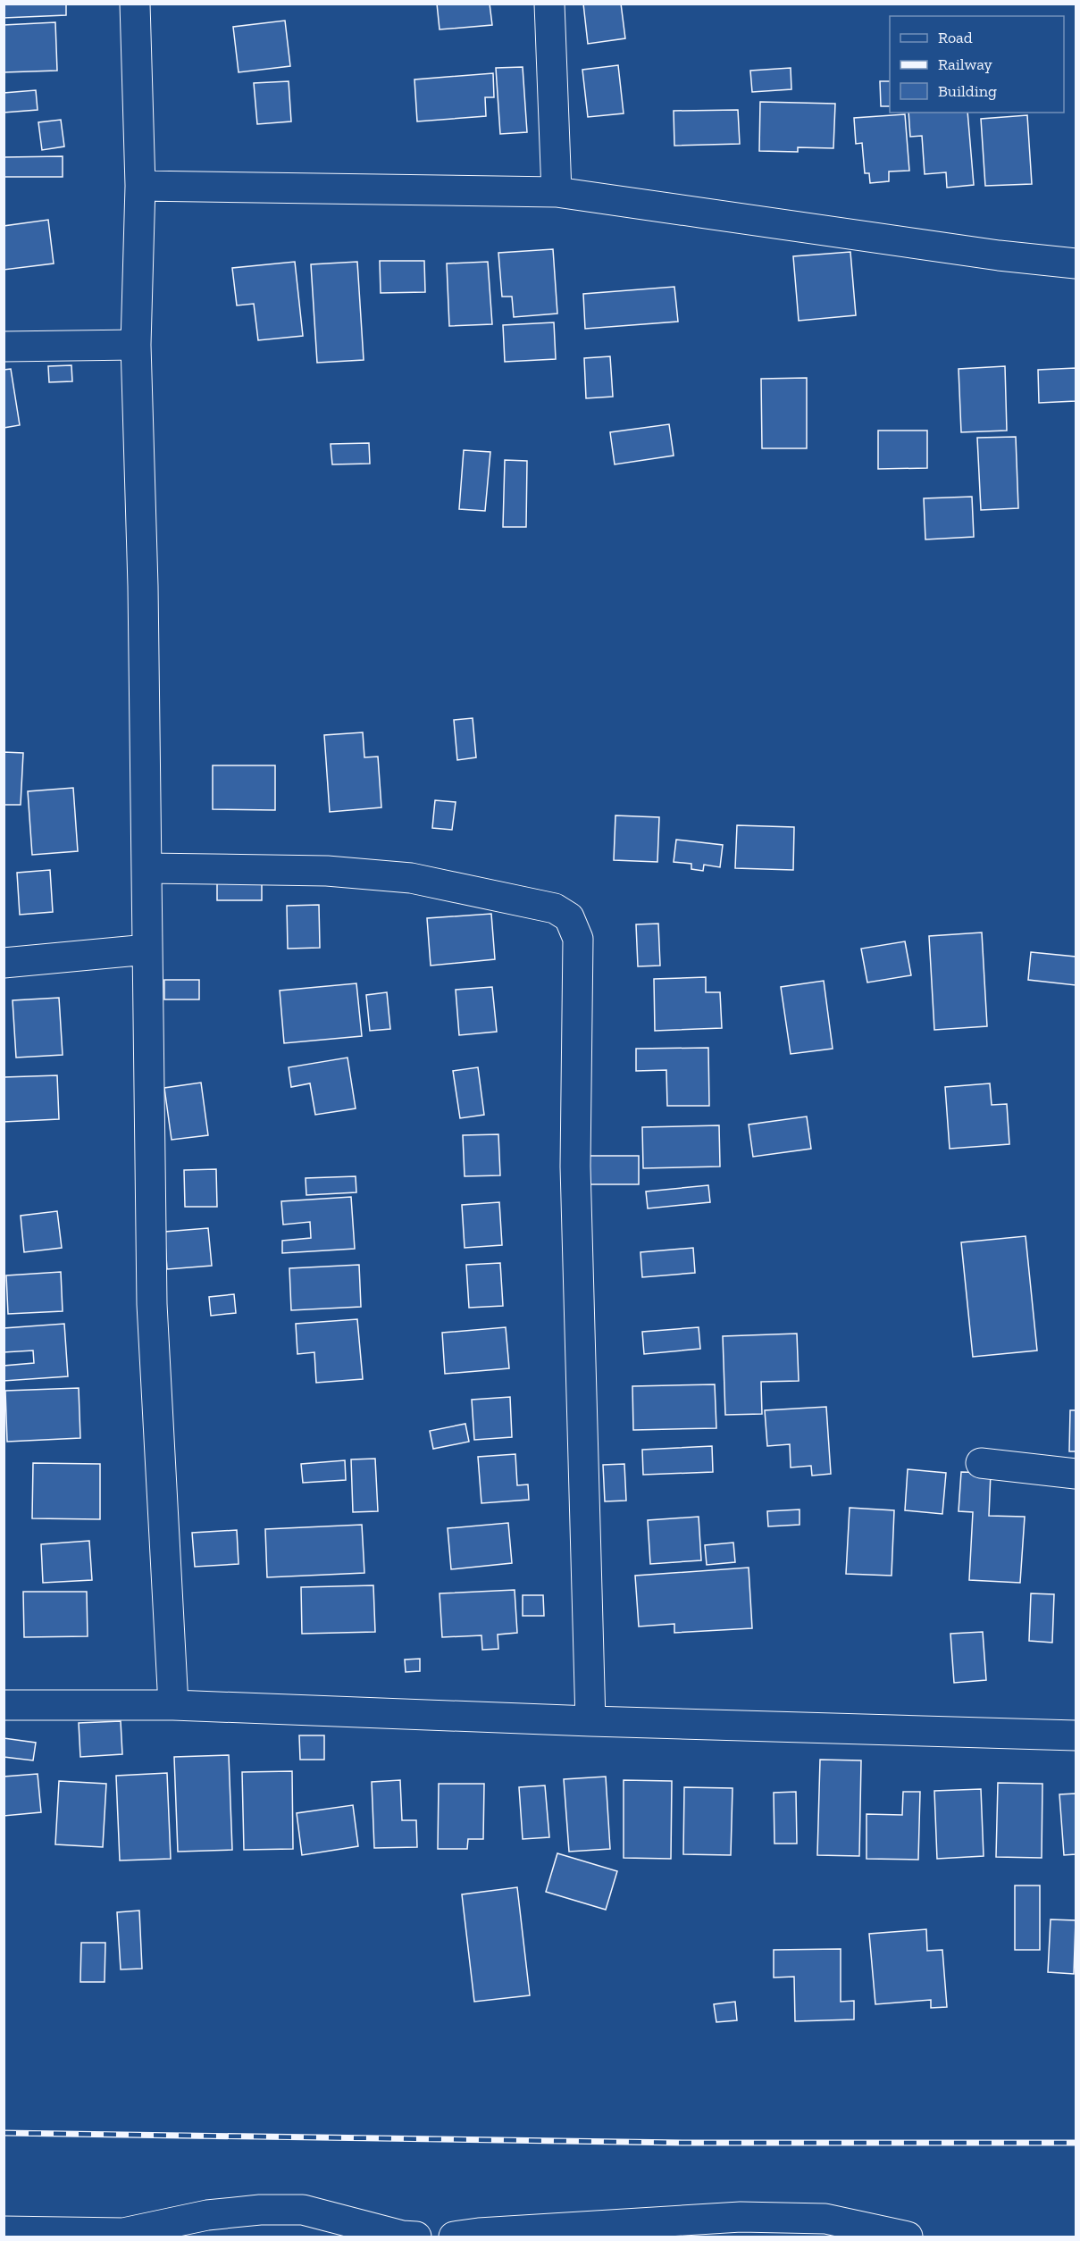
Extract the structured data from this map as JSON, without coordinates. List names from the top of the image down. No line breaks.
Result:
{"legend":["Road","Railway","Building"]}
